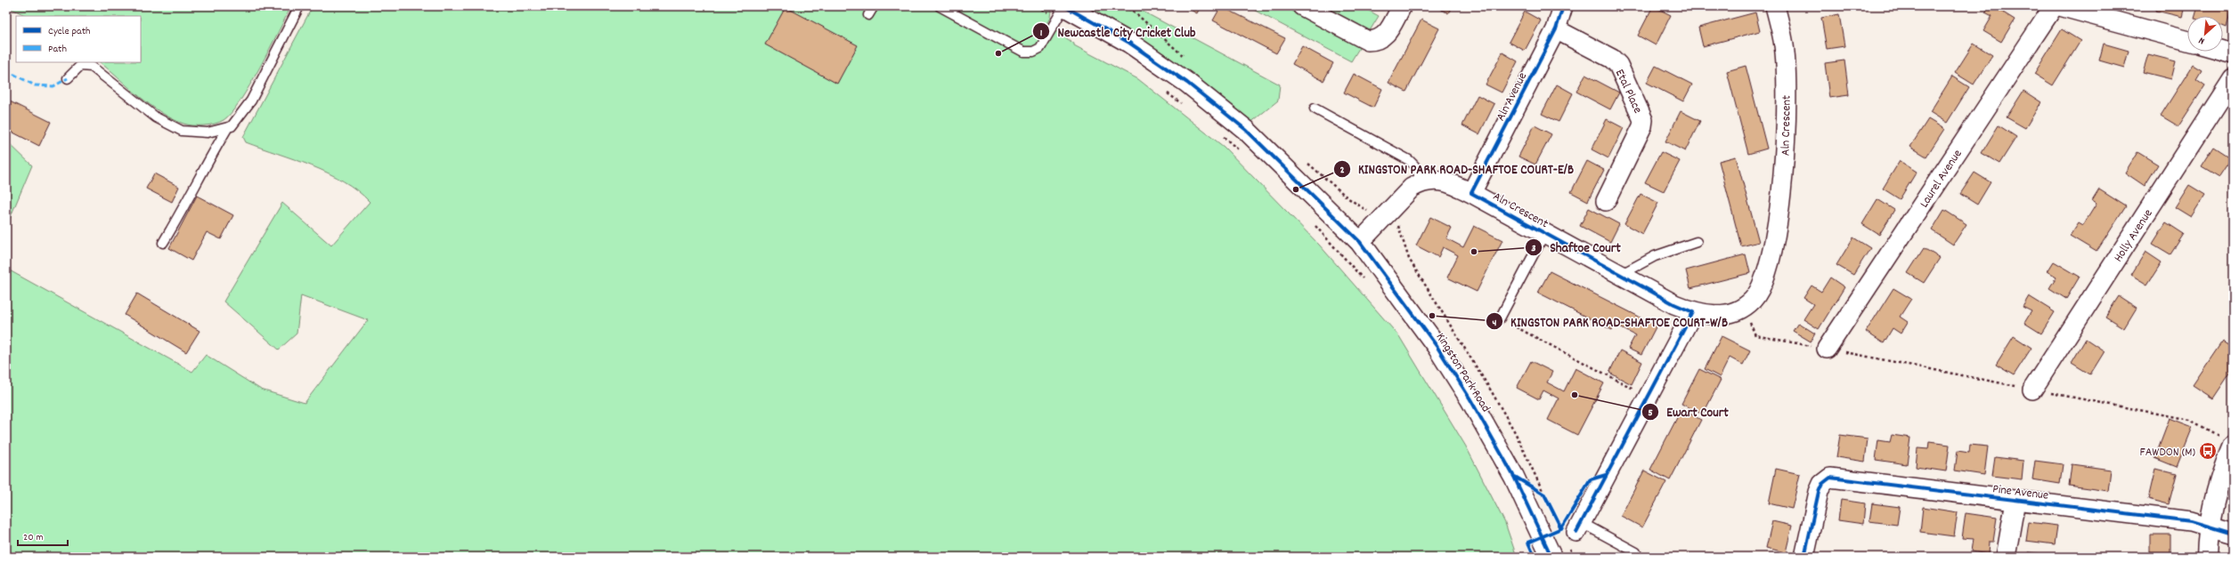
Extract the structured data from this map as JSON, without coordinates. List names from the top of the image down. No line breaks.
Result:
{"streets":{"street":["Etal Place","Aln Avenue","Aln Crescent","Laurel Avenue","Holly Avenue","Kingston Park Road","Pine Avenue"]},"crossings":[["Etal Place","Aln Avenue"],["Aln Avenue","Aln Crescent"]],"places":{"other":["Newcastle City Cricket Club","KINGSTON PARK ROAD-SHAFTOE COURT-E/B","Shaftoe Court","KINGSTON PARK ROAD-SHAFTOE COURT-W/B","Ewart Court"],"bus stop":["FAWDON (M)"]},"legend":["Cycle path","Path"],"scale_bar":"20 m","north":"bottom left"}
